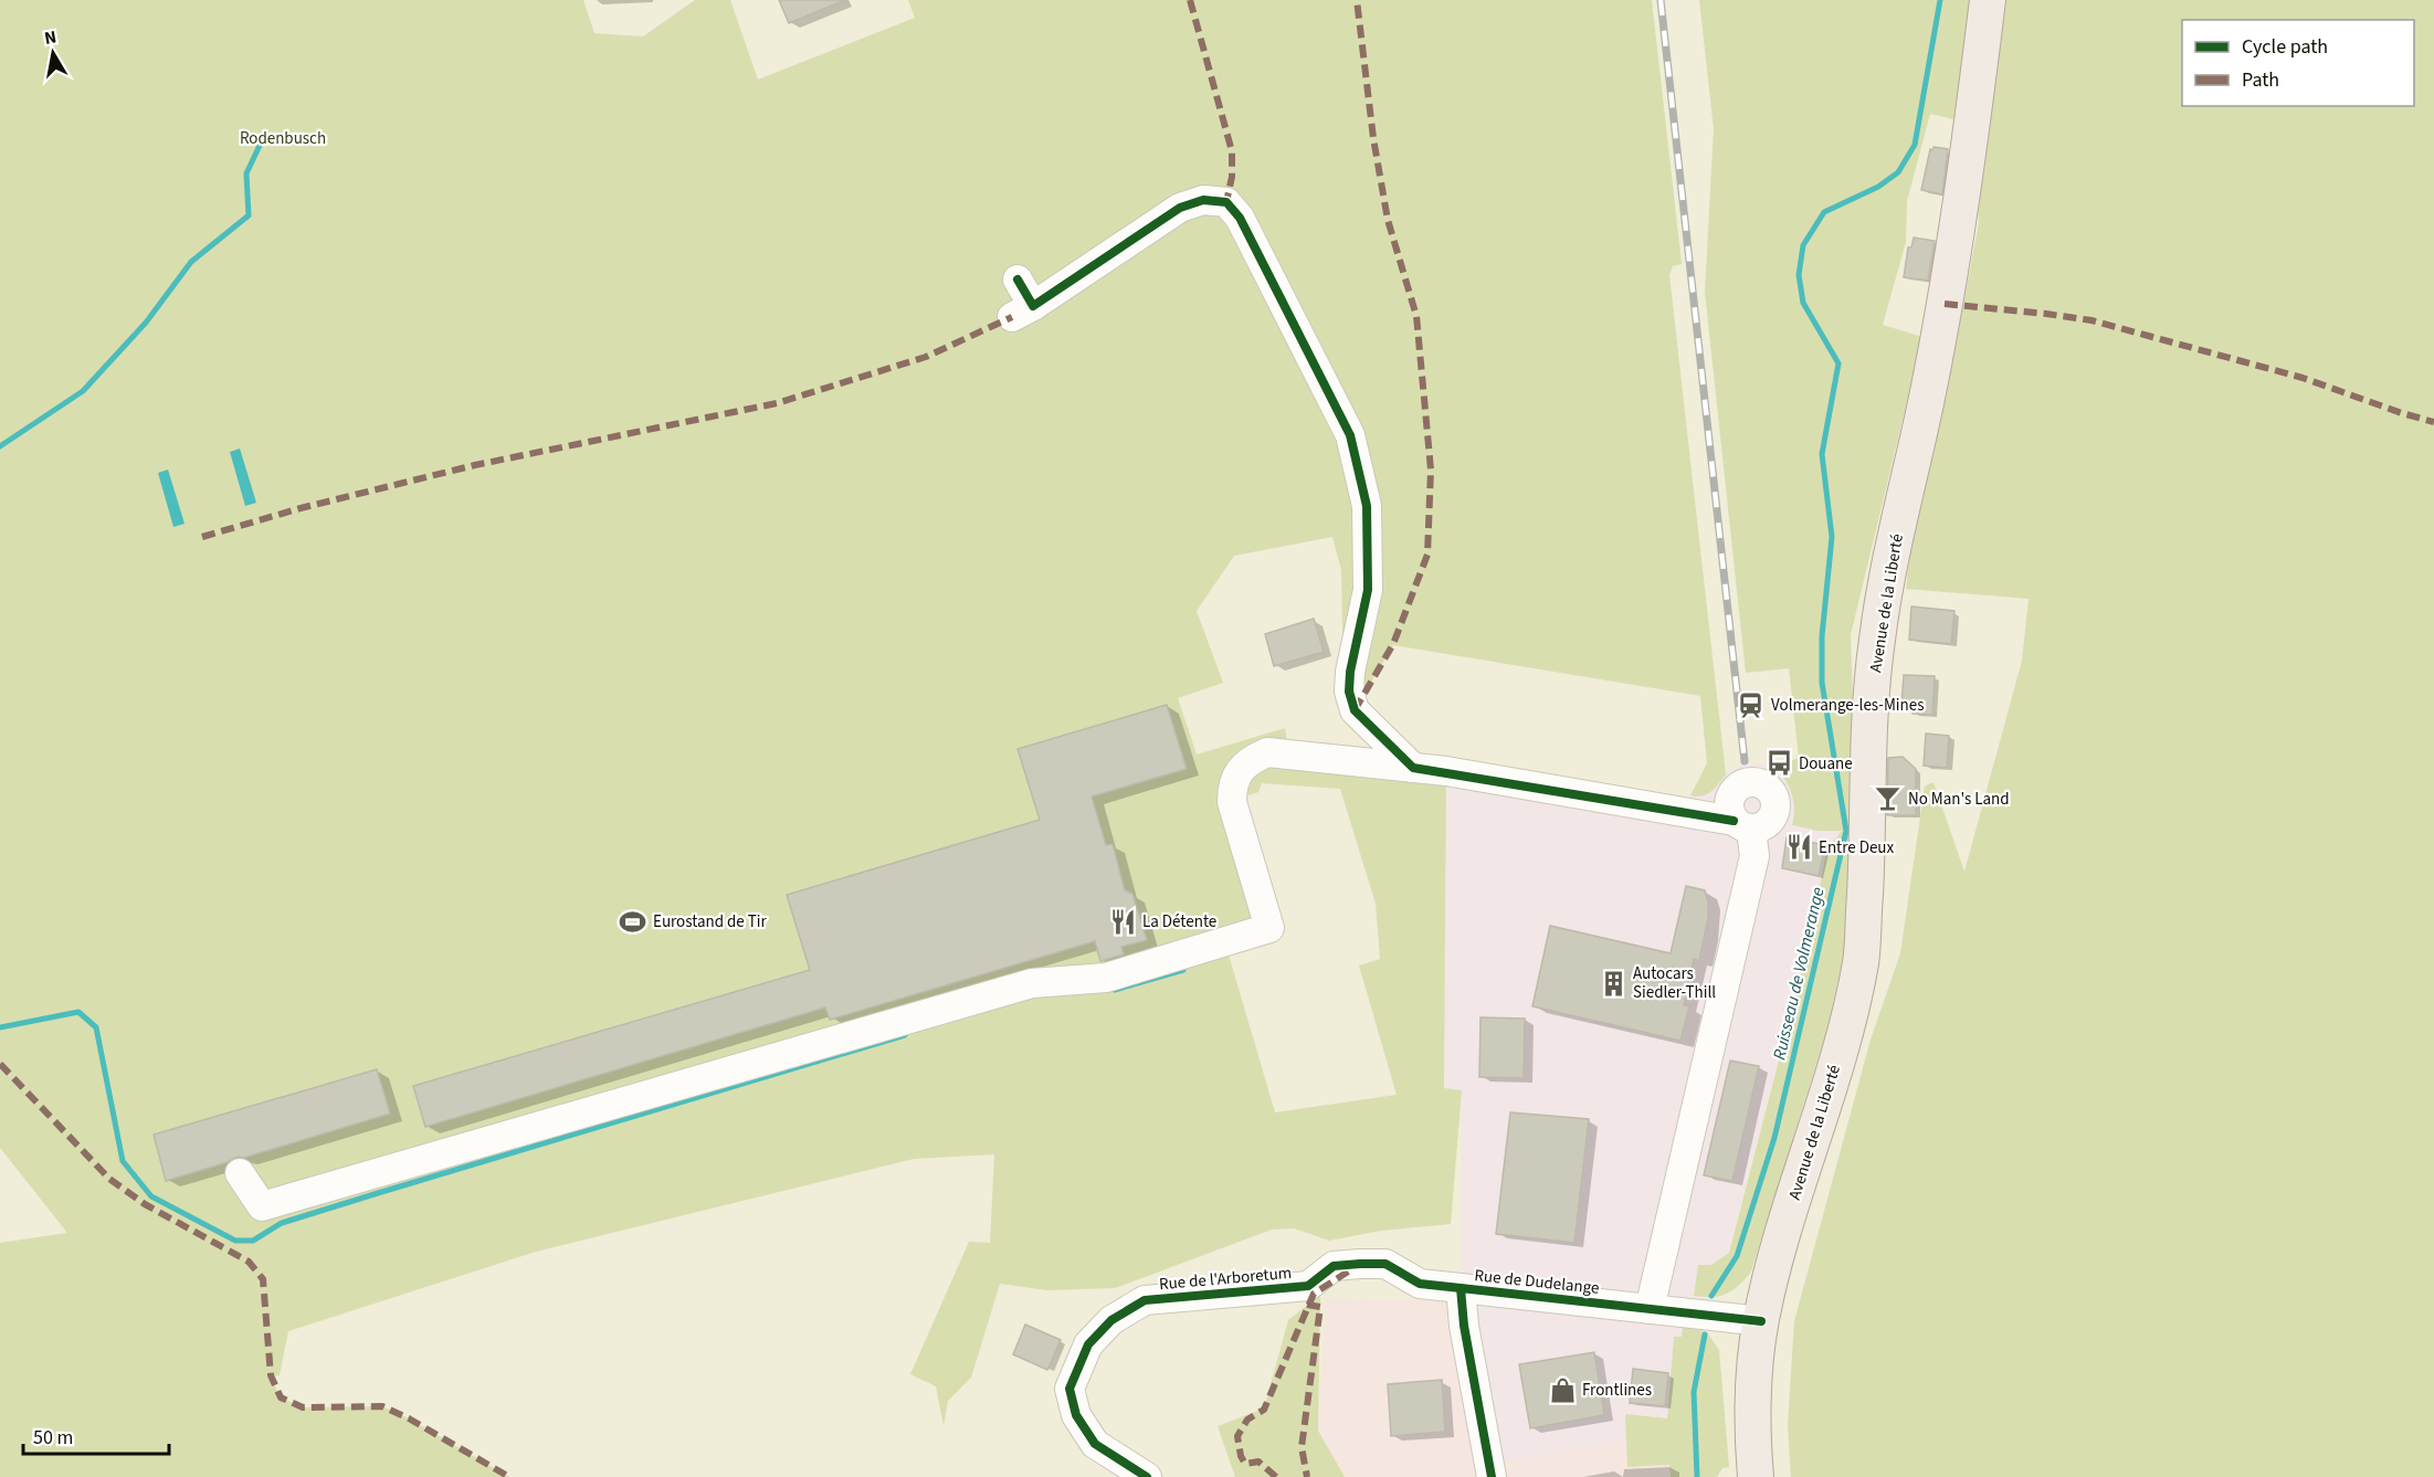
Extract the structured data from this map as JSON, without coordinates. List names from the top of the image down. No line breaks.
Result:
{"streets":{"main road":["Avenue de la Liberté"],"street":["Rue de l'Arboretum","Rue de Dudelange"]},"crossings":[["Avenue de la Liberté","Rue de Dudelange"],["Rue de l'Arboretum","Rue de Dudelange"]],"water":["Ruisseau de Volmerange"],"parks":["Rodenbusch"],"places":{"station":["Volmerange-les-Mines"],"bus stop":["Douane"],"bar":["No Man's Land"],"restaurant":["Entre Deux","La Détente"],"sports":["Eurostand de Tir"],"building":["Autocars Siedler-Thill"],"shop":["Frontlines"]},"legend":["Cycle path","Path"],"scale_bar":"50 m","north":"top"}
